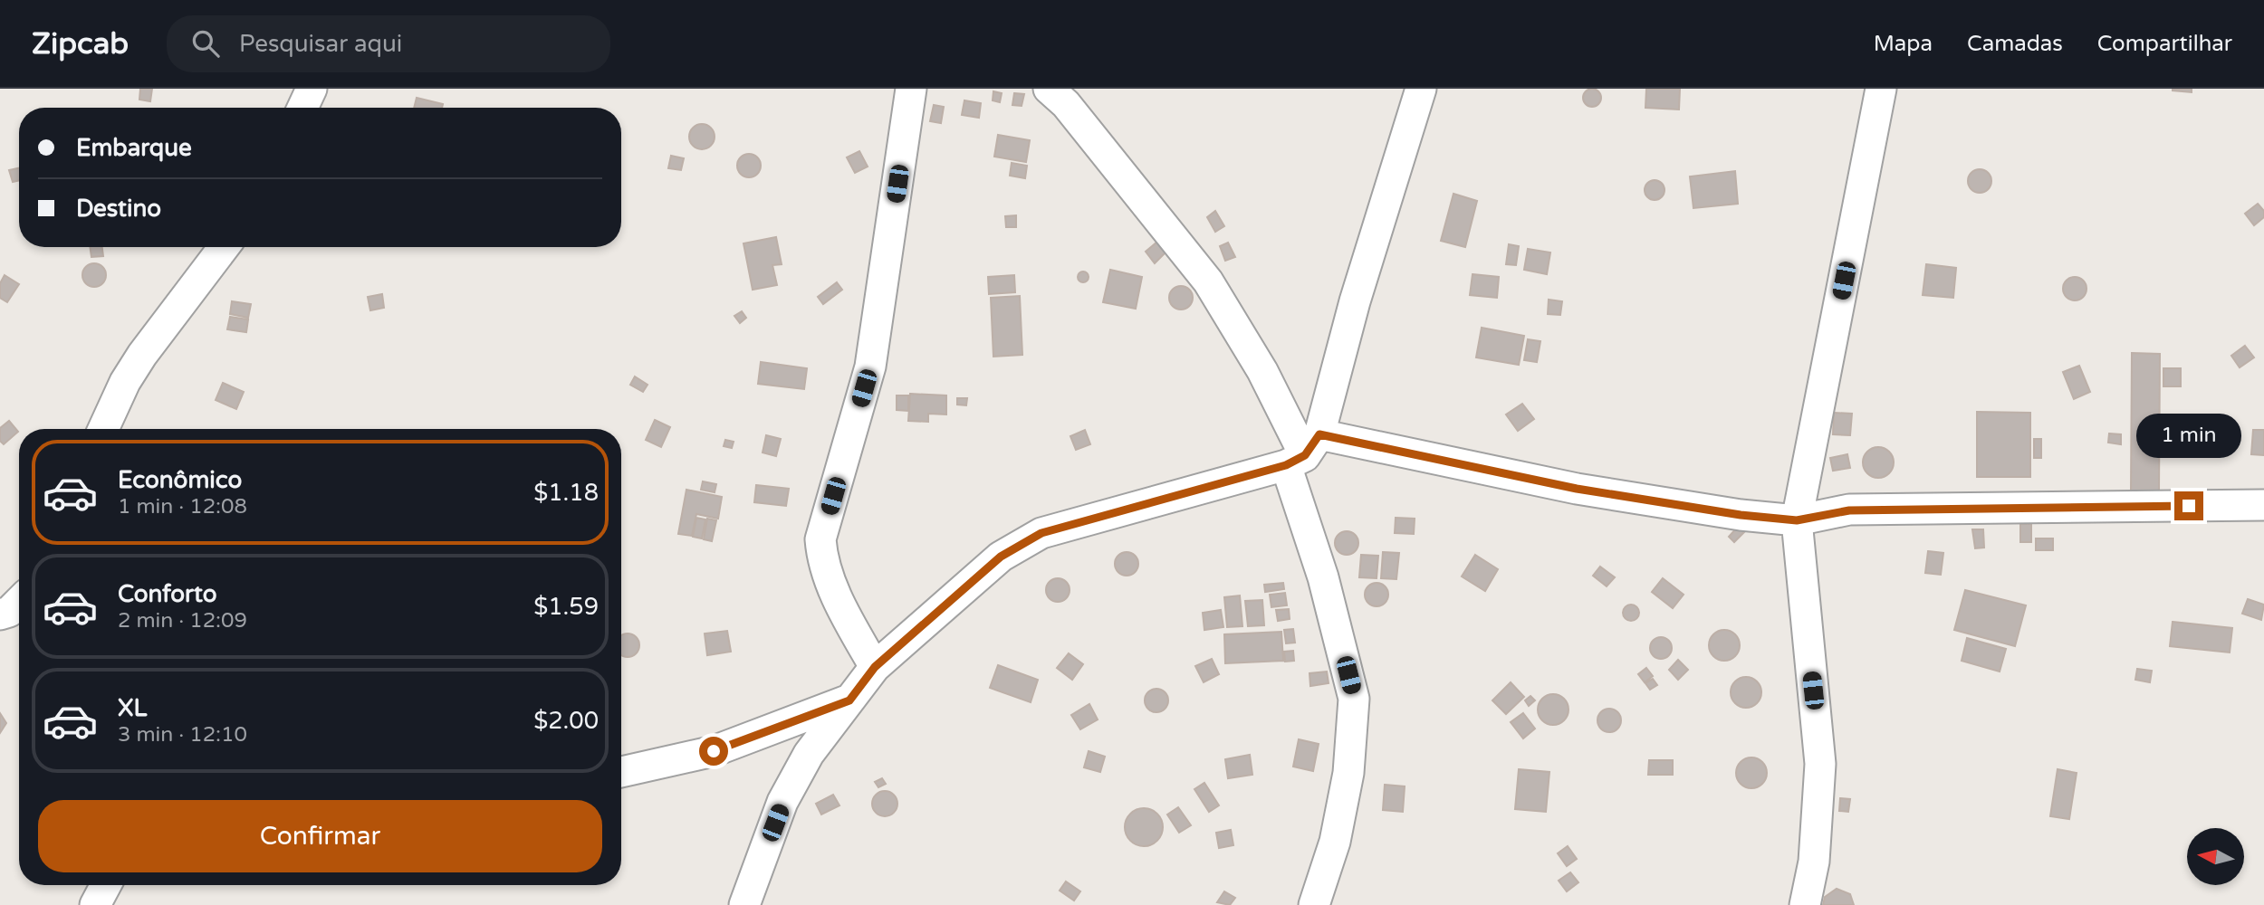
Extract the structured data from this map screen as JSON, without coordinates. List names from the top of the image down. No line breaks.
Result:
{"north":"left","page":{"header":"Zipcab","search":"Pesquisar aqui","nav":["Mapa","Camadas","Compartilhar"],"banner":["Embarque","Destino"],"bubble":"1 min","list":[{"name":"Econômico","note":"1 min · 12:08","value":"$1.18"},{"name":"Conforto","note":"2 min · 12:09","value":"$1.59"},{"name":"XL","note":"3 min · 12:10","value":"$2.00"}],"buttons":"Confirmar"}}
